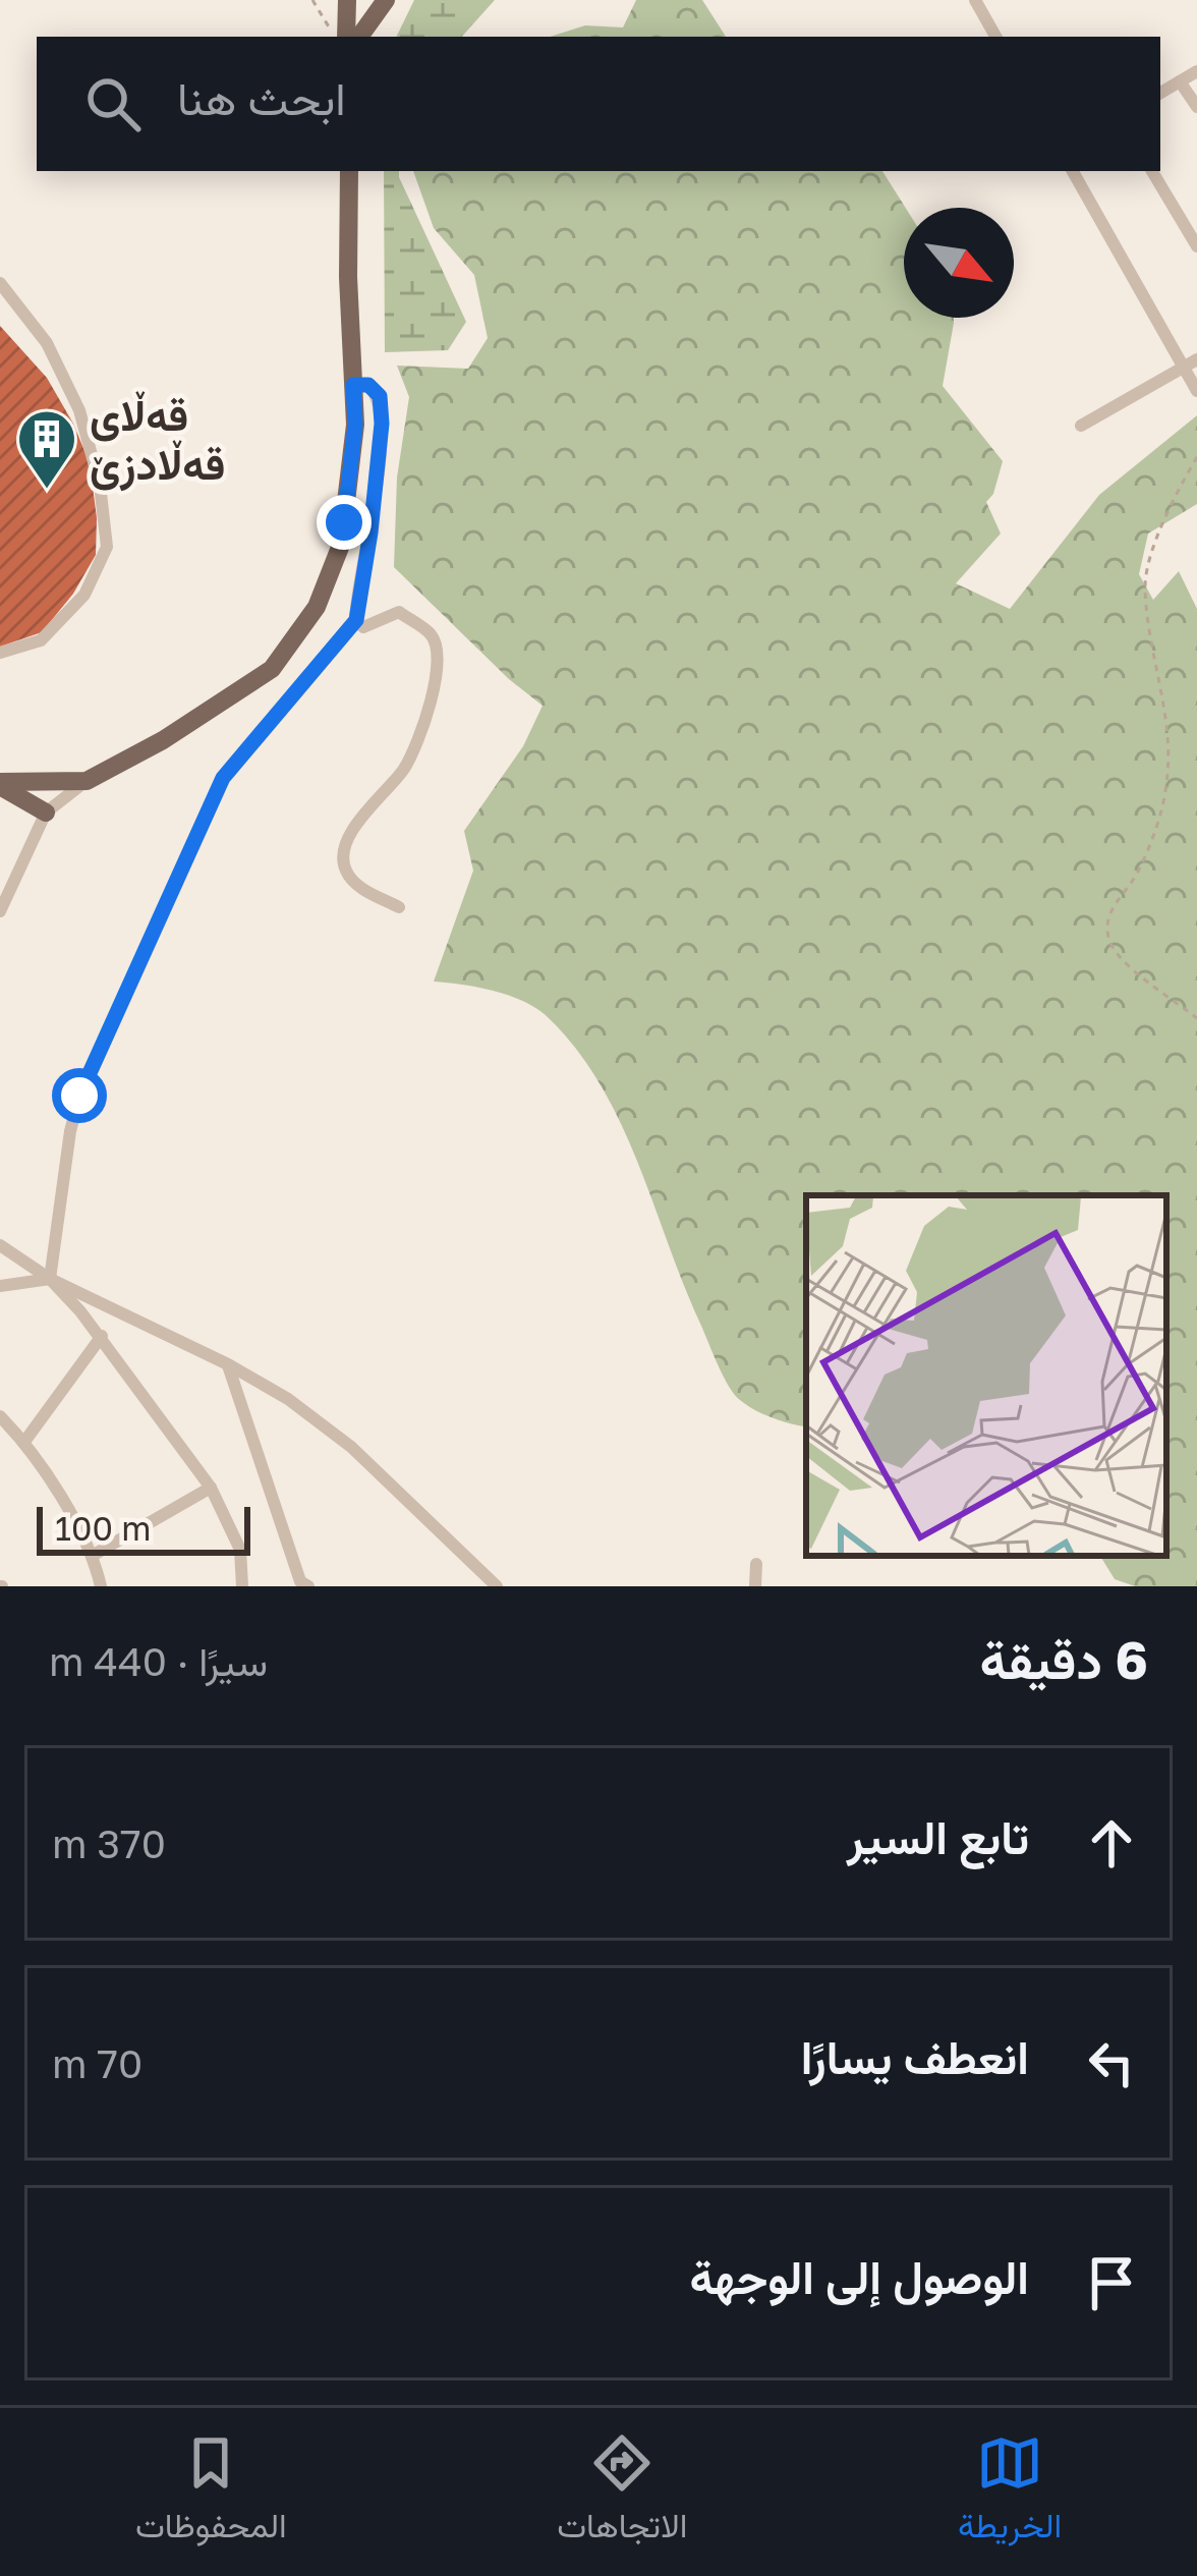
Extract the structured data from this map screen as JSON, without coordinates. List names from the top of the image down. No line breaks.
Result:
{"places":{"building":["قەڵای قەڵادزێ"]},"scale_bar":"100 m","north":"bottom right","page":{"search":"ابحث هنا","scale":"100 m","heading":["6 دقيقة","سيرًا · 440 m"],"list":[["تابع السير","370 m"],["انعطف يسارًا","70 m"],"الوصول إلى الوجهة"],"nav":["الخريطة","الاتجاهات","المحفوظات"]}}
